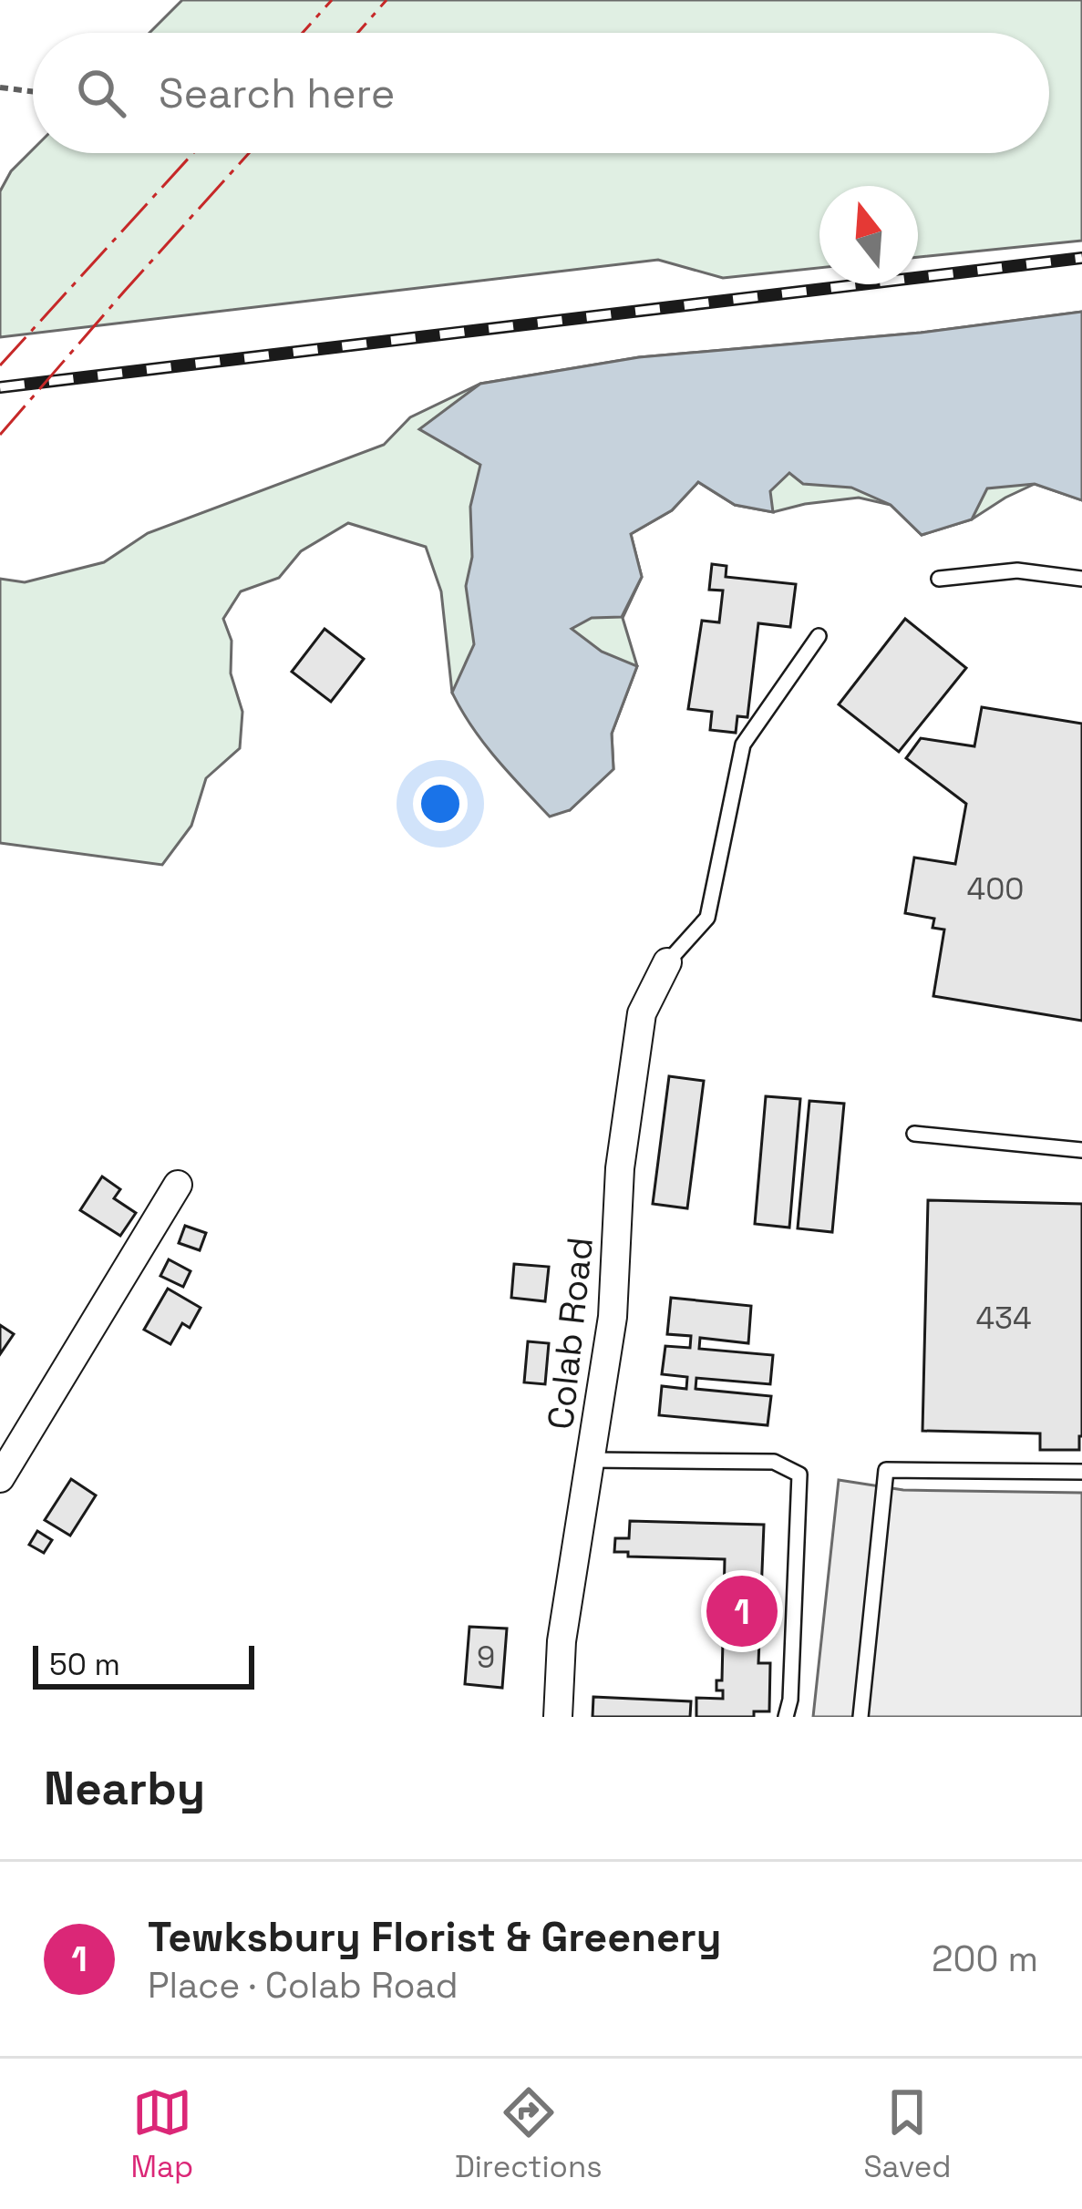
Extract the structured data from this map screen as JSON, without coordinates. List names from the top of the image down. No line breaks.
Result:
{"streets":{"street":["Colab Road"]},"house_numbers":["400","434","9"],"scale_bar":"50 m","north":"top","page":{"search":"Search here","pins":"1","scale":"50 m","heading":"Nearby","list":[{"mark":"1","name":"Tewksbury Florist & Greenery","note":"Place · Colab Road","value":"200 m"}],"nav":["Map","Directions","Saved"]}}
